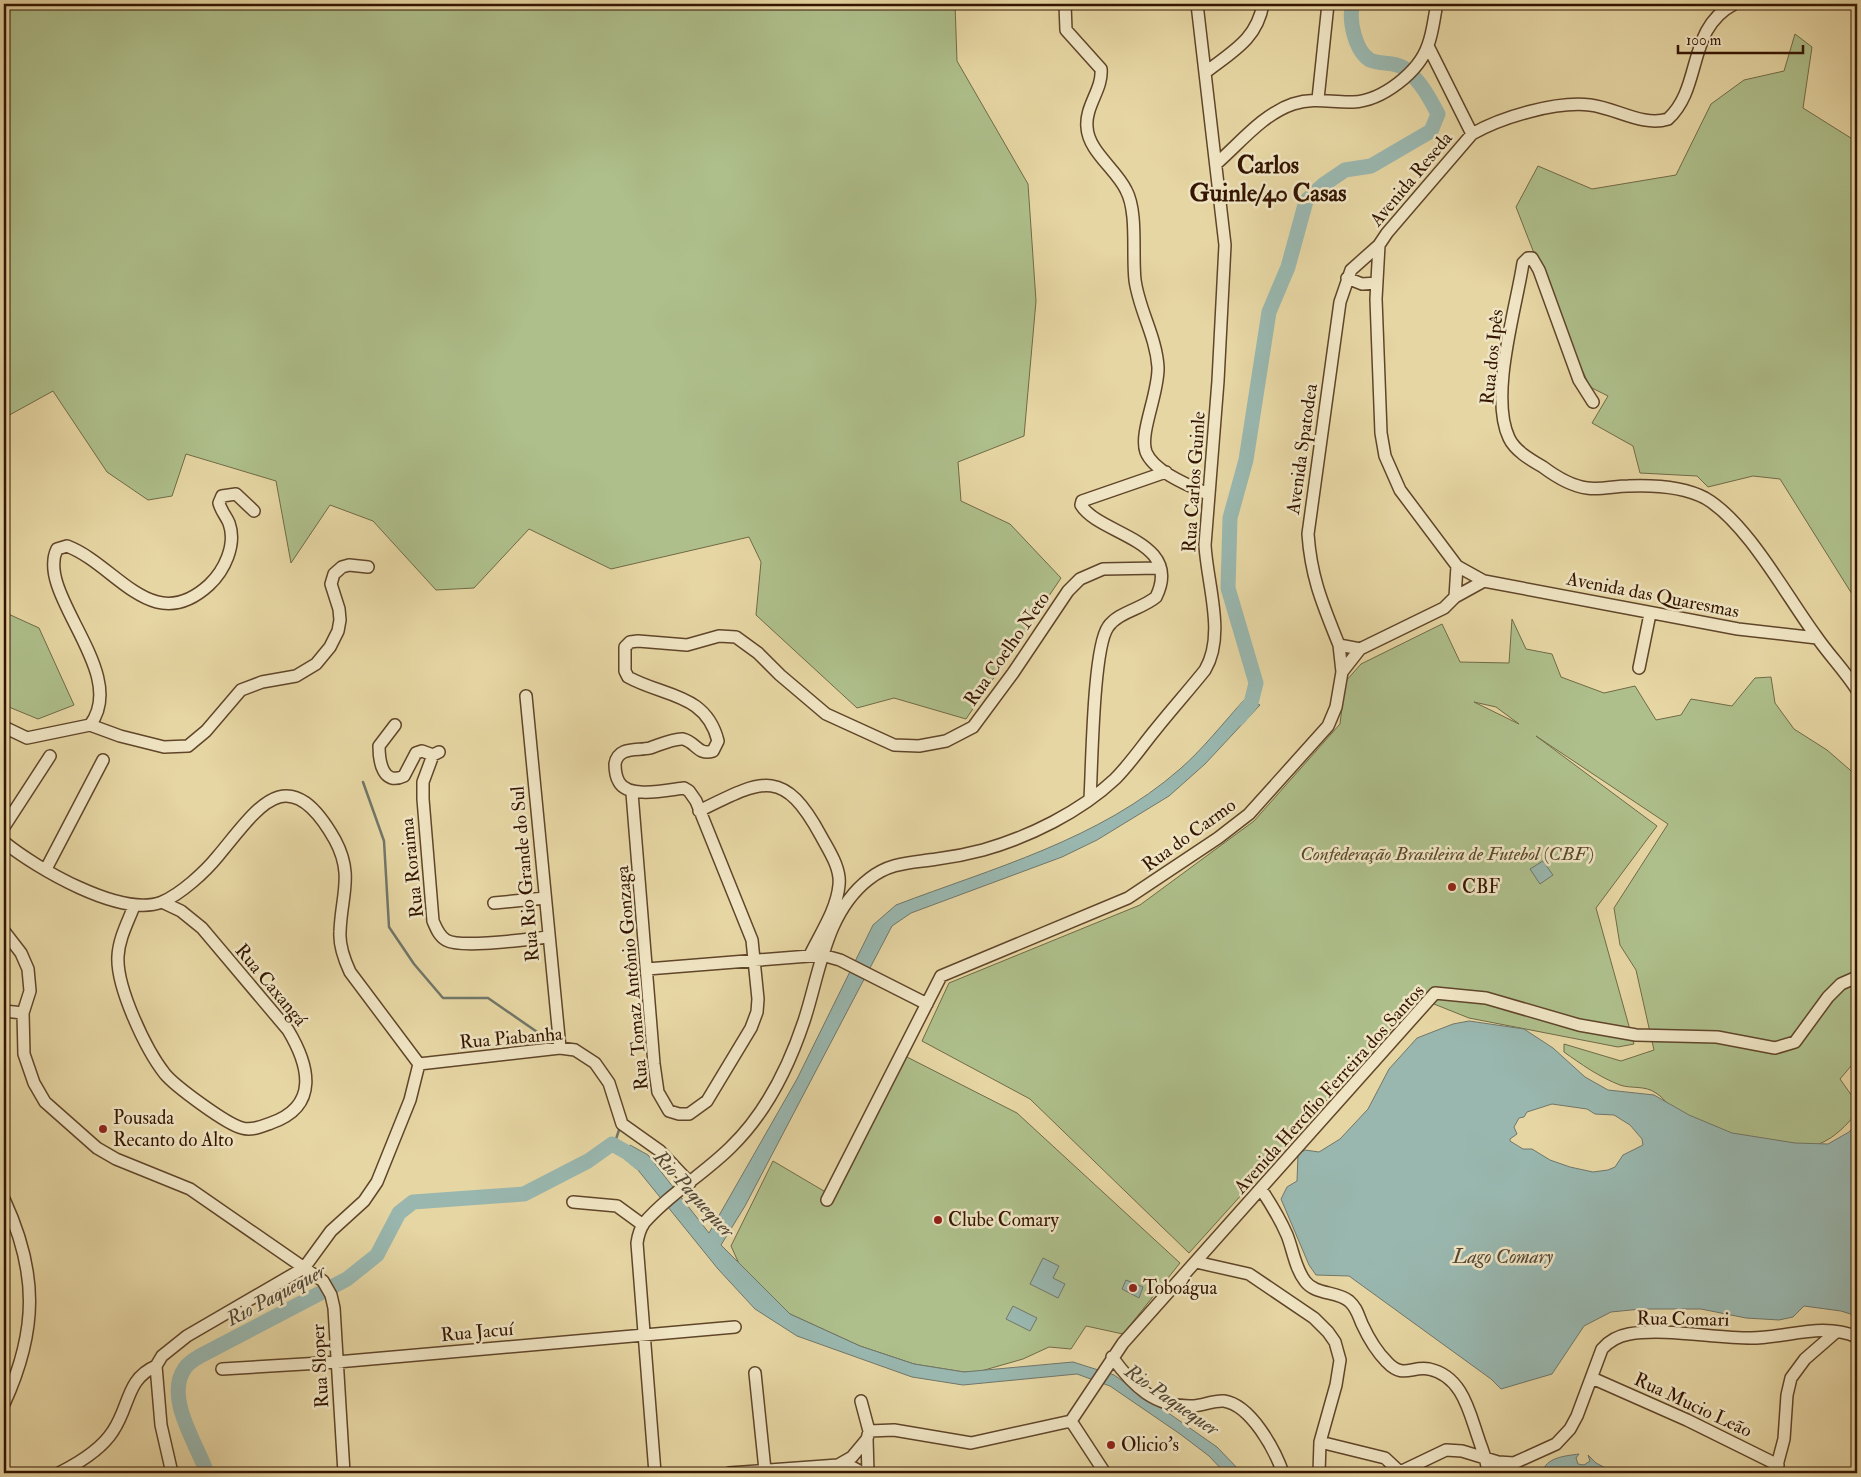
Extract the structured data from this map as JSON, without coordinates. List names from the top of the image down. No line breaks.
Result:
{"streets":{"street":["Avenida Reseda","Rua dos Ipês","Avenida Spatodea","Rua Carlos Guinle","Avenida das Quaresmas","Rua Coelho Neto","Rua do Carmo","Rua Roraima","Rua Rio Grande do Sul","Rua Tomaz Antônio Gonzaga","Rua Caxangá","Rua Piabanha","Avenida Hercílio Ferreira dos Santos","Rua Comari","Rua Jacuí","Rua Sloper","Rua Mucio Leão"]},"crossings":[["Avenida Reseda","Avenida Spatodea"],["Avenida Reseda","Avenida das Quaresmas"],["Avenida Reseda","Rua do Carmo"],["Rua dos Ipês","Avenida das Quaresmas"],["Avenida Spatodea","Rua do Carmo"],["Rua Carlos Guinle","Rua Piabanha"],["Avenida das Quaresmas","Rua do Carmo"],["Rua Coelho Neto","Rua Tomaz Antônio Gonzaga"],["Rua Roraima","Rua Rio Grande do Sul"],["Rua Rio Grande do Sul","Rua Piabanha"],["Rua Comari","Rua Mucio Leão"],["Rua Jacuí","Rua Sloper"]],"districts":["Carlos Guinle/40 Casas"],"water":["Rio Paquequer","Lago Comary"],"parks":["Confederação Brasileira de Futebol (CBF)"],"places":["CBF","Pousada Recanto do Alto","Clube Comary","Toboágua","Olicio's"],"scale_bar":"100 m"}
